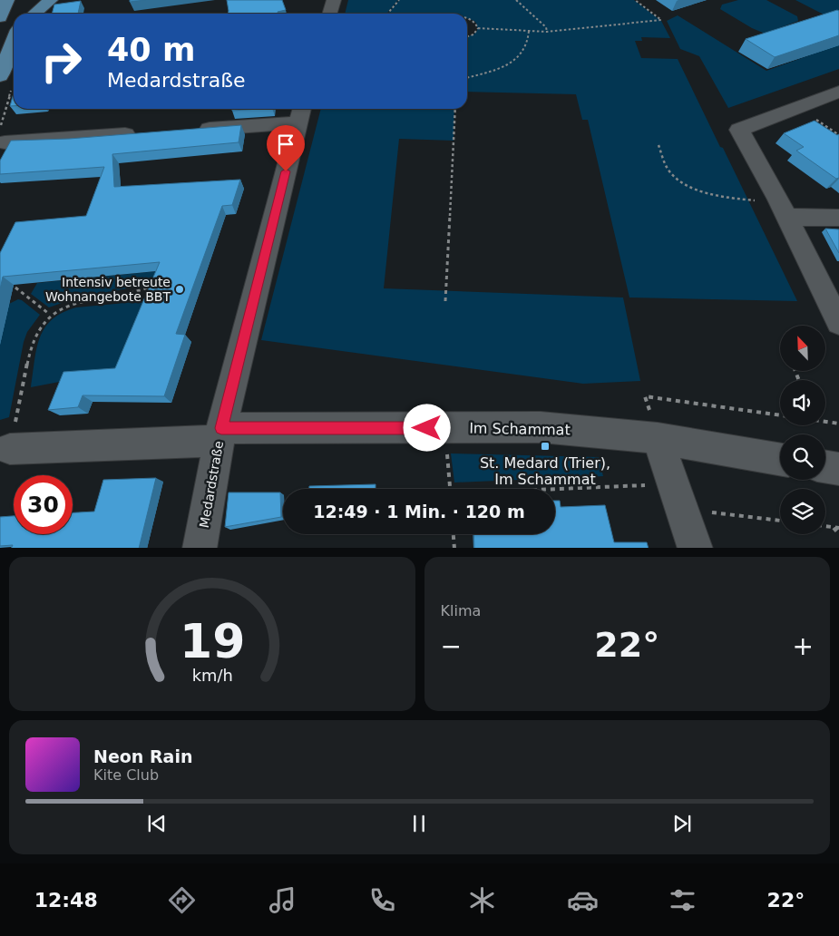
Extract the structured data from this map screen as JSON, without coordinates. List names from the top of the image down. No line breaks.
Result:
{"streets":{"street":["Im Schammat","Medardstraße"]},"crossings":[["Im Schammat","Medardstraße"]],"places":{"other":["Intensiv betreute Wohnangebote BBT"],"transit":["St. Medard (Trier), Im Schammat"]},"north":"top left","page":{"turn":["40 m","Medardstraße"],"limit":"30","trip":"12:49 · 1 Min. · 120 m","tile":"Klima","heat":["−","22°","+"],"song":["Neon Rain","Kite Club"],"tabs":["12:48","22°"],"gauge":["19","km/h"]}}
